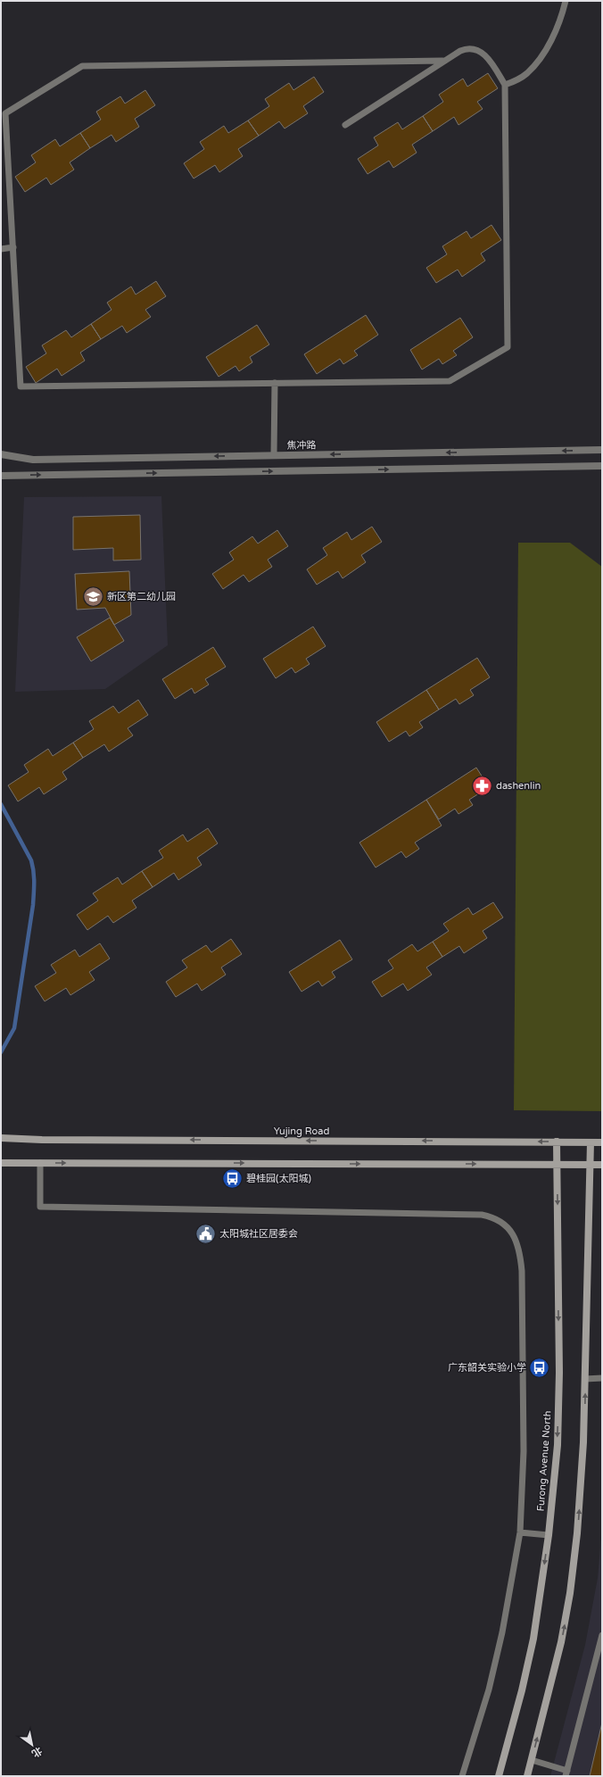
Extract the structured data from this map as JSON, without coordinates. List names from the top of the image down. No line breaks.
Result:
{"streets":{"main road":["Yujing Road","Furong Avenue North"],"street":["焦冲路"]},"crossings":[["Yujing Road","Furong Avenue North"]],"places":{"school or university":["新区第二幼儿园"],"pharmacy":["dashenlin"],"bus stop":["碧桂园(太阳城)","广东韶关实验小学"],"public building":["太阳城社区居委会"]},"north":"bottom right"}
